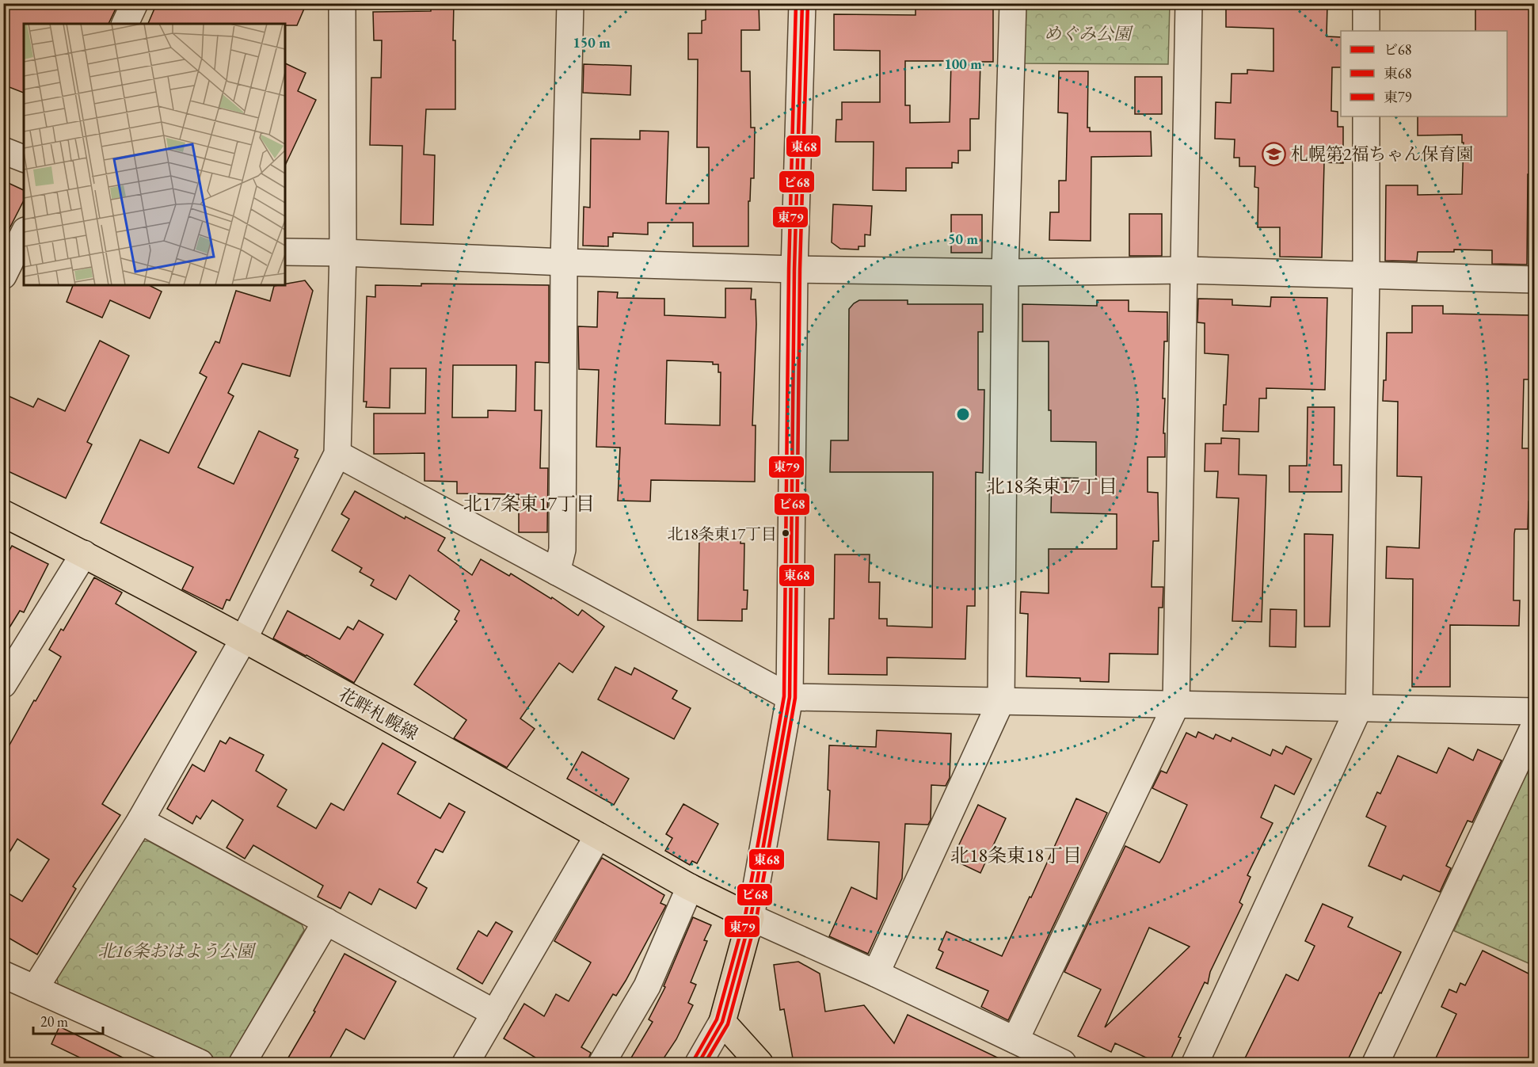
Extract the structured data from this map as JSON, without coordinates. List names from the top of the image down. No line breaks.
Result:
{"streets":{"main road":["花畔札幌線"]},"districts":["北18条東17丁目","北17条東17丁目","北18条東18丁目"],"parks":["めぐみ公園","北16条おはよう公園"],"places":{"school or university":["札幌第2福ちゃん保育園"],"other":["北18条東17丁目"]},"lines":["transit line ビ68","transit line 東68","transit line 東79"],"legend":["ビ68","東68","東79"],"scale_bar":"20 m","rings":["150 m","100 m","50 m"]}
